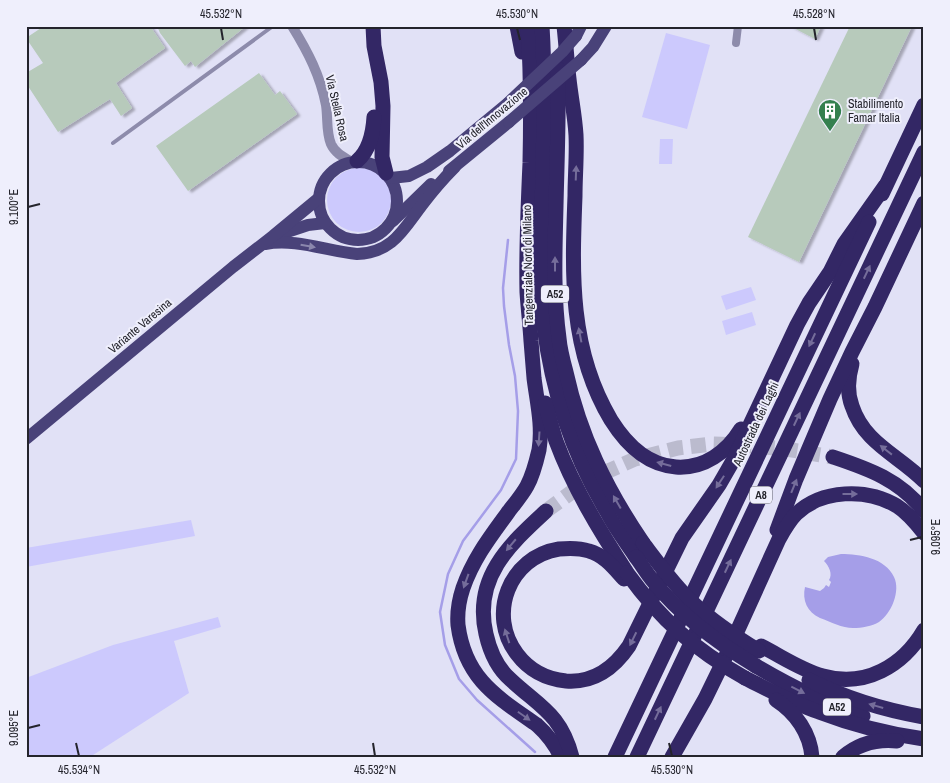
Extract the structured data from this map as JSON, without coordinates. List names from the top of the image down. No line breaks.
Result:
{"streets":{"highway":["Tangenziale Nord di Milano","A52","Autostrada dei Laghi","A8"],"main road":["Via dell'Innovazione","Variante Varesina"],"street":["Via Stella Rosa"]},"crossings":[["Via Stella Rosa","Via dell'Innovazione"],["Via Stella Rosa","Variante Varesina"],["Via dell'Innovazione","Variante Varesina"]],"places":{"building":["Stabilimento Famar Italia"]},"coordinates":["45.532°N","45.530°N","45.528°N","9.100°E","9.095°E","45.534°N"]}
